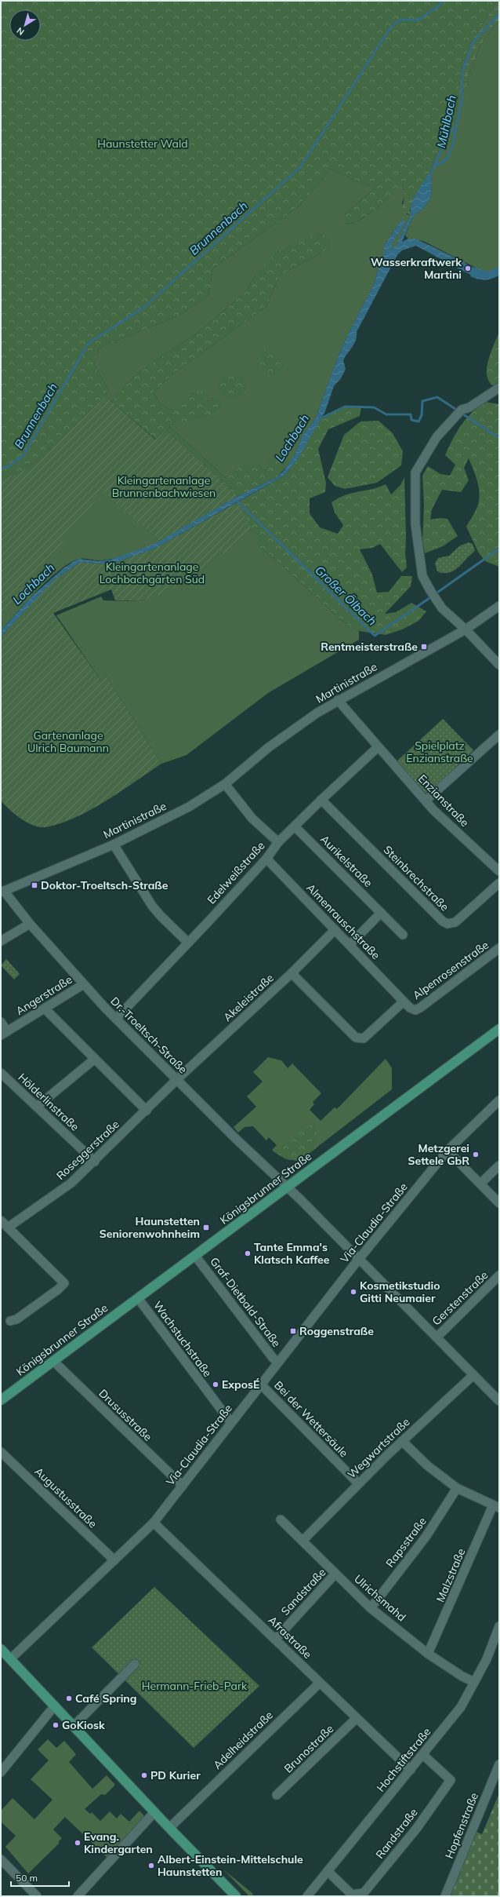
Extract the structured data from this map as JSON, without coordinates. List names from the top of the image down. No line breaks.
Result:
{"streets":{"main road":["Königsbrunner Straße"],"street":["Martinistraße","Enzianstraße","Aurikelstraße","Edelweißstraße","Steinbrechstraße","Almenrauschstraße","Alpenrosenstraße","Angerstraße","Akeleistraße","Dr.-Troeltsch-Straße","Hölderlinstraße","Roseggerstraße","Via-Claudia-Straße","Gerstenstraße","Graf-Dietbald-Straße","Wachstuchstraße","Drususstraße","Bei der Wettersäule","Wegwartstraße","Augustusstraße","Rapsstraße","Malzstraße","Sandstraße","Ulrichsmahd","Afrastraße","Adelheidstraße","Brunostraße","Hochstiftstraße","Hopfenstraße","Randstraße"]},"crossings":[["Martinistraße","Enzianstraße"],["Martinistraße","Dr.-Troeltsch-Straße"],["Enzianstraße","Edelweißstraße"],["Aurikelstraße","Edelweißstraße"],["Edelweißstraße","Steinbrechstraße"],["Edelweißstraße","Almenrauschstraße"],["Edelweißstraße","Dr.-Troeltsch-Straße"],["Almenrauschstraße","Alpenrosenstraße"],["Almenrauschstraße","Akeleistraße"],["Alpenrosenstraße","Akeleistraße"],["Angerstraße","Dr.-Troeltsch-Straße"],["Akeleistraße","Dr.-Troeltsch-Straße"],["Akeleistraße","Roseggerstraße"],["Dr.-Troeltsch-Straße","Roseggerstraße"],["Dr.-Troeltsch-Straße","Königsbrunner Straße"],["Hölderlinstraße","Roseggerstraße"],["Königsbrunner Straße","Graf-Dietbald-Straße"],["Königsbrunner Straße","Wachstuchstraße"],["Königsbrunner Straße","Drususstraße"],["Via-Claudia-Straße","Graf-Dietbald-Straße"],["Via-Claudia-Straße","Wachstuchstraße"],["Via-Claudia-Straße","Drususstraße"],["Via-Claudia-Straße","Bei der Wettersäule"],["Via-Claudia-Straße","Augustusstraße"],["Via-Claudia-Straße","Afrastraße"],["Bei der Wettersäule","Wegwartstraße"],["Wegwartstraße","Ulrichsmahd"],["Rapsstraße","Ulrichsmahd"],["Malzstraße","Ulrichsmahd"],["Sandstraße","Ulrichsmahd"],["Sandstraße","Afrastraße"],["Ulrichsmahd","Hochstiftstraße"],["Afrastraße","Adelheidstraße"],["Afrastraße","Brunostraße"],["Afrastraße","Hochstiftstraße"],["Hochstiftstraße","Randstraße"]],"water":["Mühlbach","Brunnenbach","Lochbach","Großer Ölbach"],"parks":["Haunstetter Wald","Kleingartenanlage Brunnenbachwiesen","Kleingartenanlage Lochbachgärten Süd","Gartenanlage Ulrich Baumann","Spielplatz Enzianstraße","Hermann-Frieb-Park"],"places":{"other":["Wasserkraftwerk Martini","Metzgerei Settele GbR","Tante Emma's Klatsch Kaffee","Kosmetikstudio Gitti Neumaier","ExposÉ","Café Spring","GoKiosk","PD Kurier","Evang. Kindergarten","Albert-Einstein-Mittelschule Haunstetten"],"transit":["Rentmeisterstraße","Doktor-Troeltsch-Straße","Haunstetten Seniorenwohnheim","Roggenstraße"]},"scale_bar":"50 m","north":"bottom left"}
